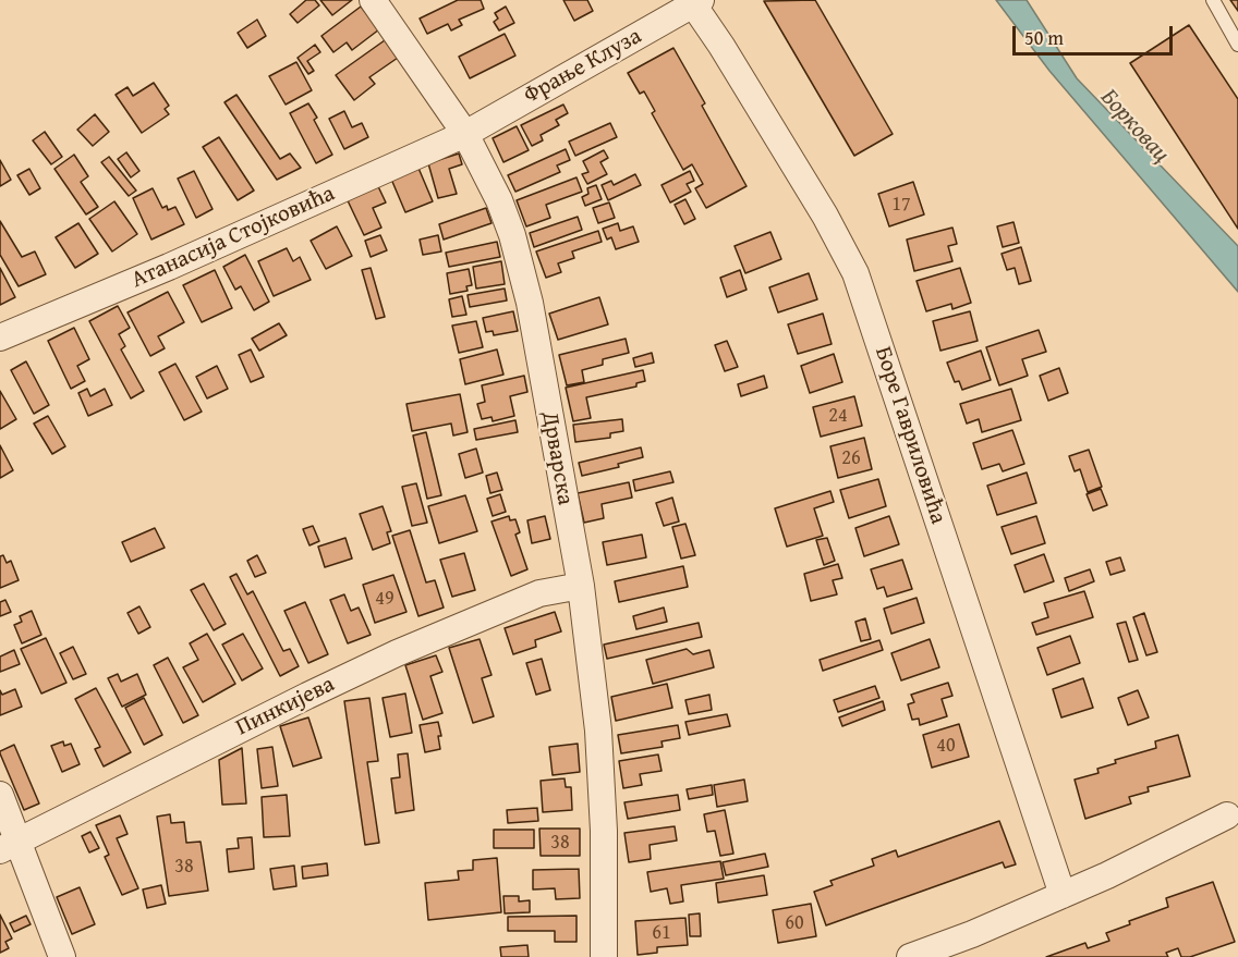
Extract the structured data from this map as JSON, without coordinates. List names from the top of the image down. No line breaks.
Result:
{"streets":{"street":["Фрање Клуза","Атанасија Стојковића","Боре Гавриловића","Дрварска","Пинкијева"]},"crossings":[["Фрање Клуза","Атанасија Стојковића"],["Фрање Клуза","Боре Гавриловића"],["Фрање Клуза","Дрварска"],["Атанасија Стојковића","Дрварска"],["Дрварска","Пинкијева"]],"water":["Борковац"],"house_numbers":["17","24","26","49","40","38","38","60","61"],"scale_bar":"50 m"}
